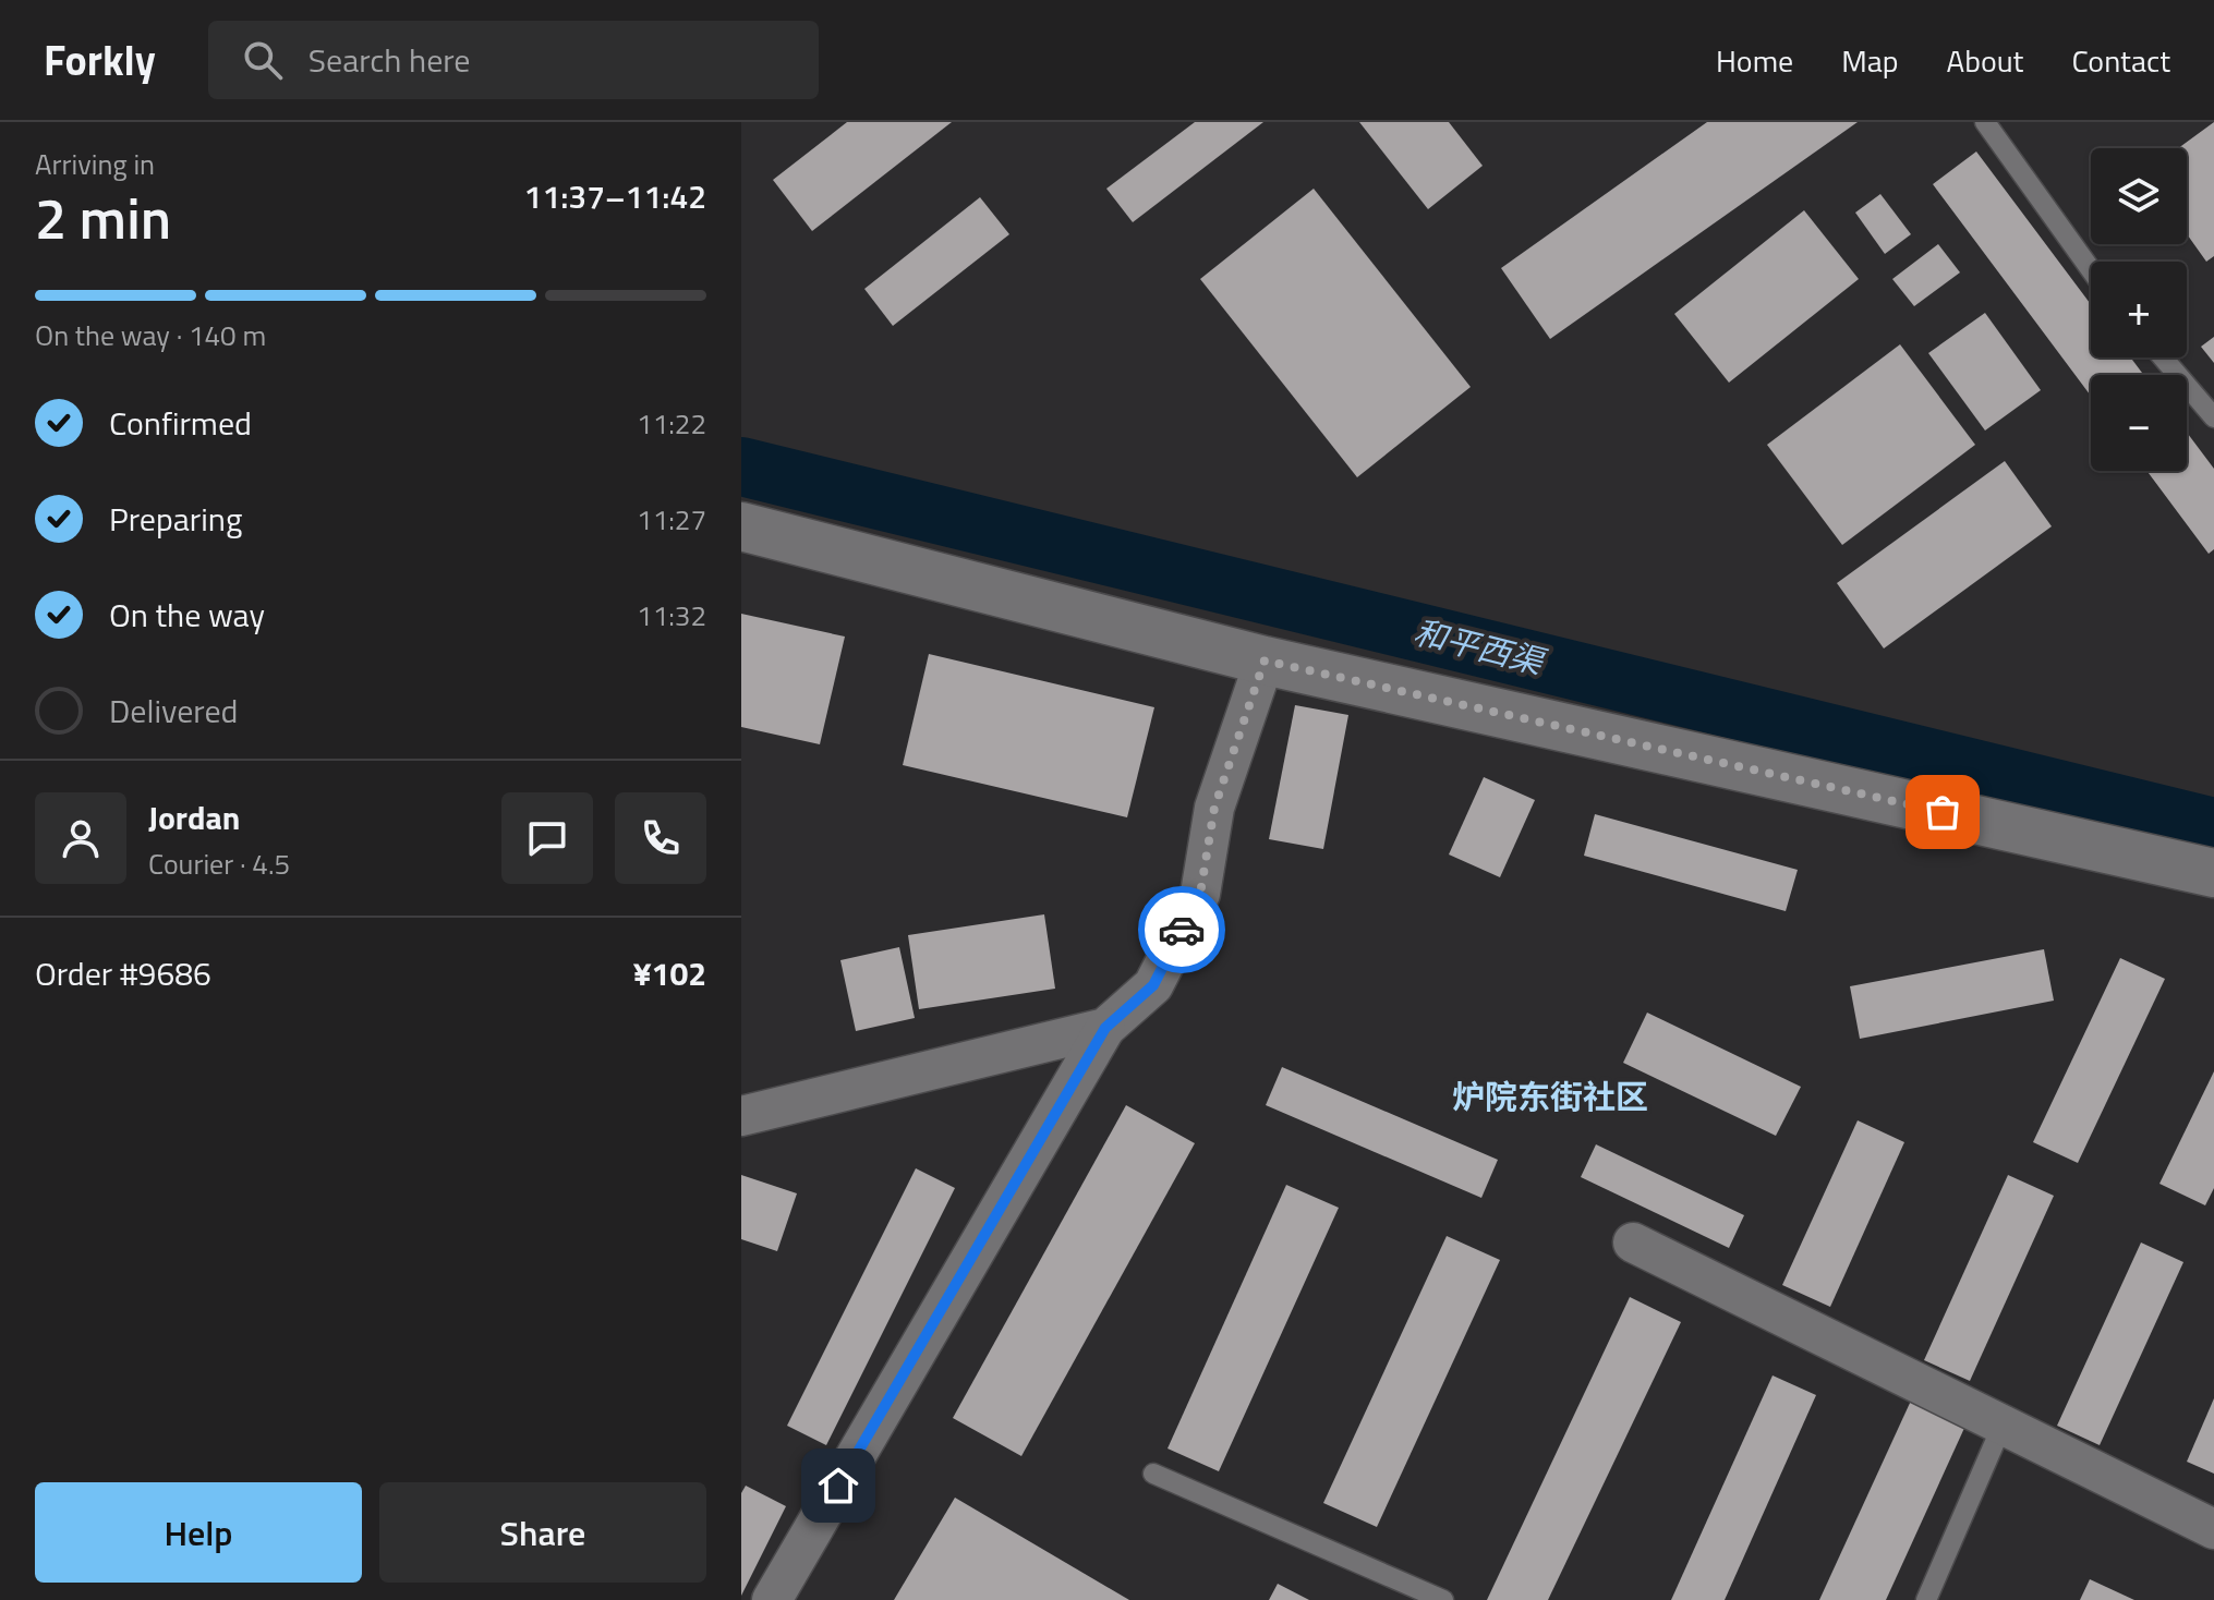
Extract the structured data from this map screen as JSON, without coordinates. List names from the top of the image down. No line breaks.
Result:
{"districts":["炉院东街社区"],"water":["和平西渠"],"page":{"header":"Forkly","search":"Search here","nav":["Home","Map","About","Contact"],"heading":["2 min","Arriving in","11:37–11:42"],"panel":["Jordan","Courier · 4.5","Order #9686","¥102"],"map_buttons":["+","−"],"bar":"On the way · 140 m","list":[["Confirmed","11:22"],["Preparing","11:27"],["On the way","11:32"],"Delivered"],"buttons":["Help","Share"]}}
